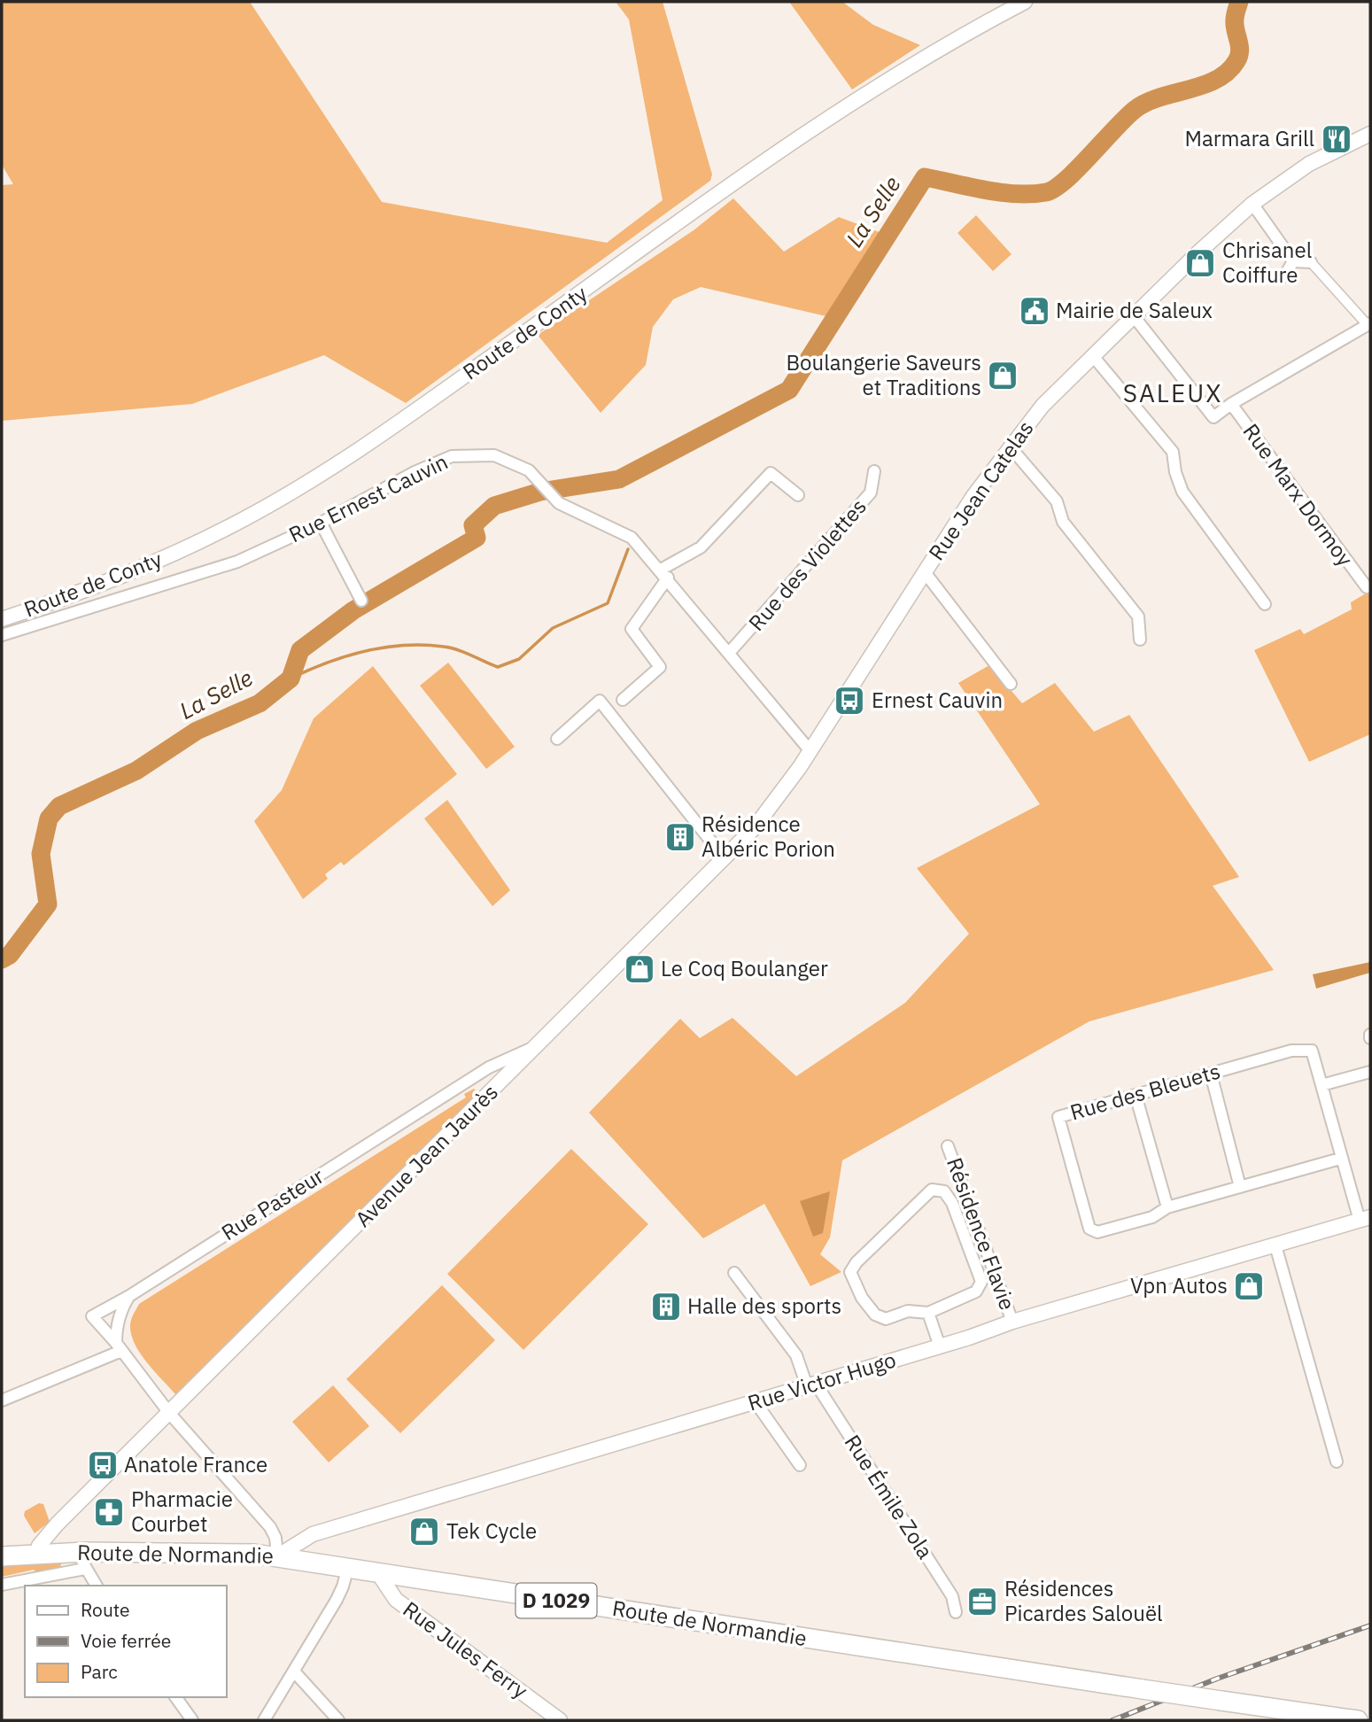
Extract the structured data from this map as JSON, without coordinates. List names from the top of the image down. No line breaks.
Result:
{"streets":{"main road":["Route de Normandie","D 1029"],"street":["Route de Conty","Rue Jean Catelas","Rue Marx Dormoy","Rue Ernest Cauvin","Rue des Violettes","Rue des Bleuets","Avenue Jean Jaurès","Rue Pasteur","Résidence Flavie","Rue Victor Hugo","Rue Émile Zola","Rue Jules Ferry"]},"crossings":[["Rue Jean Catelas","Rue Marx Dormoy"],["Rue Jean Catelas","Rue Ernest Cauvin"],["Rue Jean Catelas","Avenue Jean Jaurès"],["Rue Ernest Cauvin","Rue des Violettes"],["Rue Ernest Cauvin","Avenue Jean Jaurès"],["Rue des Bleuets","Rue Victor Hugo"],["Avenue Jean Jaurès","Rue Pasteur"],["Avenue Jean Jaurès","Route de Normandie"],["Avenue Jean Jaurès","D 1029"],["Résidence Flavie","Rue Victor Hugo"],["Rue Victor Hugo","Rue Émile Zola"],["Rue Victor Hugo","Route de Normandie"],["Route de Normandie","D 1029"],["Route de Normandie","Rue Jules Ferry"]],"districts":["SALEUX"],"water":["La Selle"],"places":{"restaurant":["Marmara Grill"],"shop":["Chrisanel Coiffure","Boulangerie Saveurs et Traditions","Le Coq Boulanger","Vpn Autos","Tek Cycle"],"public building":["Mairie de Saleux"],"bus stop":["Ernest Cauvin","Anatole France"],"building":["Résidence Albéric Porion","Halle des sports"],"pharmacy":["Pharmacie Courbet"],"office":["Résidences Picardes Salouël"]},"legend":["Route","Voie ferrée","Parc"]}
